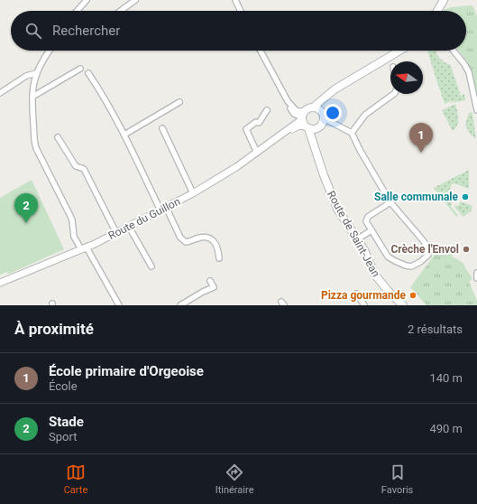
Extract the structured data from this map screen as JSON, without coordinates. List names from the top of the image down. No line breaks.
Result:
{"streets":{"main road":["Route de Saint-Jean"],"street":["Route du Guillon"]},"crossings":[["Route du Guillon","Route de Saint-Jean"]],"places":["Salle communale","Crèche l'Envol","Pizza gourmande"],"north":"left","page":{"search":"Rechercher","pins":["1","2"],"heading":["À proximité","2 résultats"],"list":[{"mark":"1","name":"École primaire d'Orgeoise","note":"École","value":"140 m"},{"mark":"2","name":"Stade","note":"Sport","value":"490 m"}],"nav":["Carte","Itinéraire","Favoris"]}}
